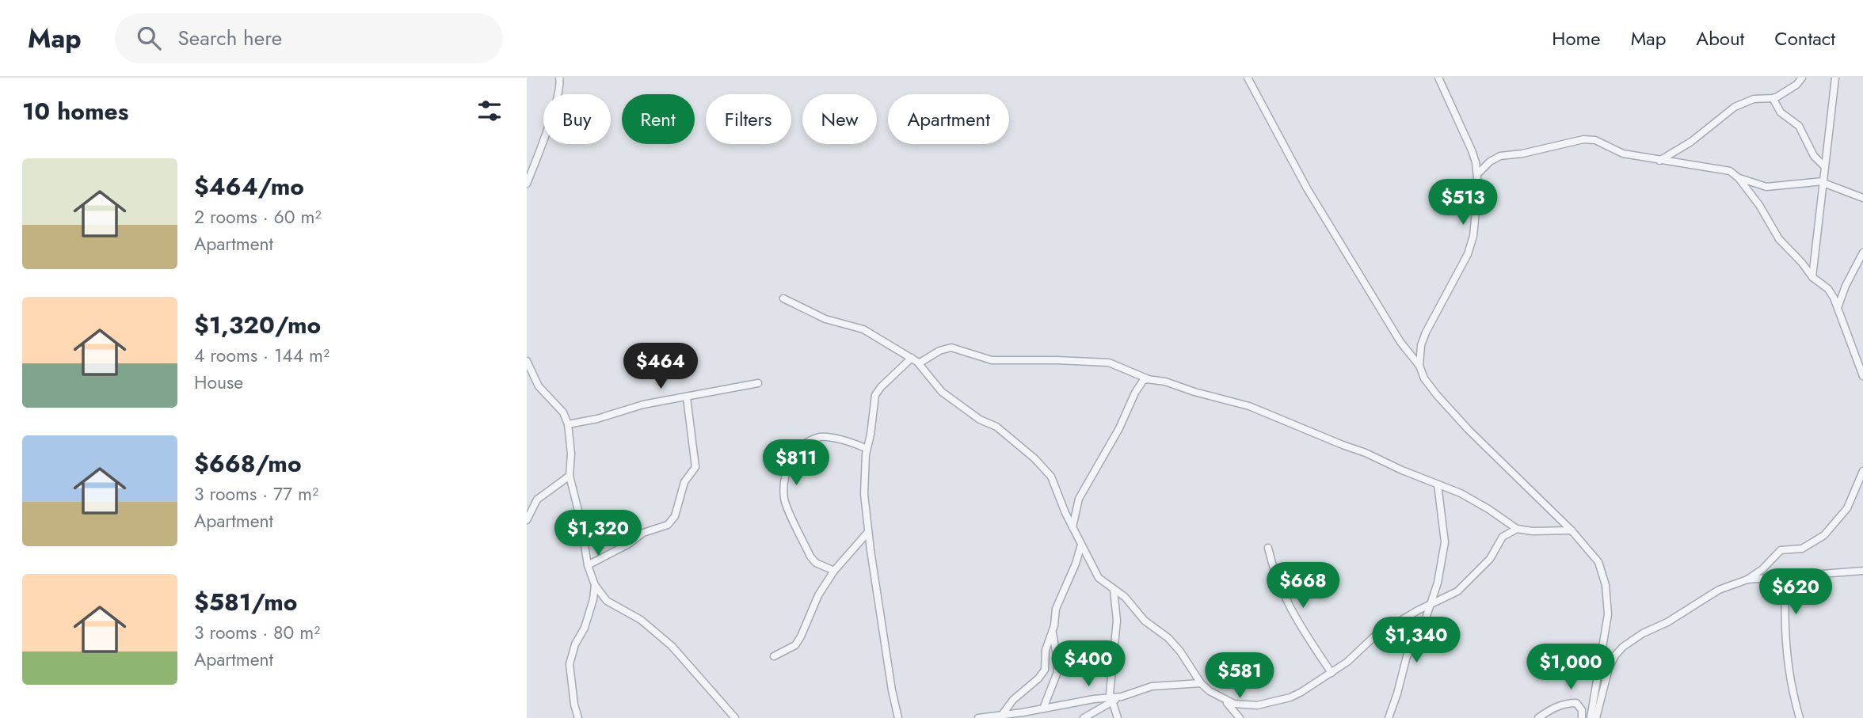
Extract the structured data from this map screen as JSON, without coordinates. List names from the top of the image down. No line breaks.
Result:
{"page":{"header":"Map","search":"Search here","nav":["Home","Map","About","Contact"],"heading":"10 homes","chip":["Buy","Rent","Filters","New","Apartment"],"list":[{"name":"$464/mo","note":"2 rooms · 60 m² · Apartment"},{"name":"$1,320/mo","note":"4 rooms · 144 m² · House"},{"name":"$668/mo","note":"3 rooms · 77 m² · Apartment"},{"name":"$581/mo","note":"3 rooms · 80 m² · Apartment"}],"price":["$513","$464","$811","$1,320","$668","$620","$1,340","$400","$1,000","$581"]}}
